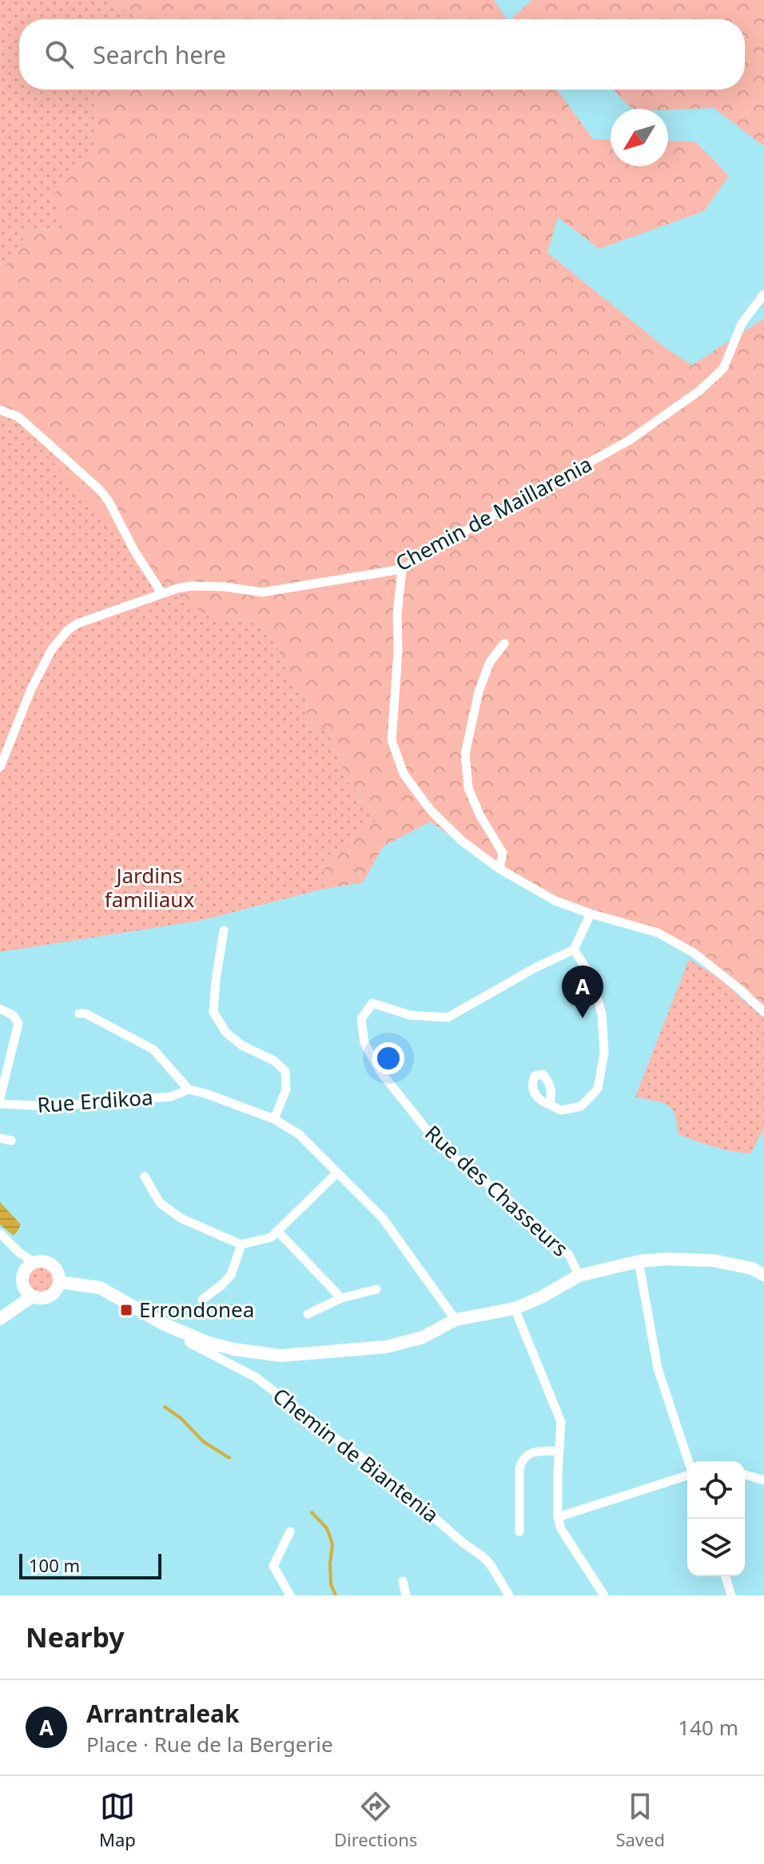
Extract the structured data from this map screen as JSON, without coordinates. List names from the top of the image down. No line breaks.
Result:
{"streets":{"street":["Chemin de Maillarenia","Rue Erdikoa","Rue des Chasseurs","Chemin de Biantenia"]},"parks":["Jardins familiaux"],"places":{"transit":["Errondonea"]},"scale_bar":"100 m","north":"bottom left","page":{"search":"Search here","pins":"A","scale":"100 m","heading":"Nearby","list":[{"mark":"A","name":"Arrantraleak","note":"Place · Rue de la Bergerie","value":"140 m"}],"nav":["Map","Directions","Saved"]}}
